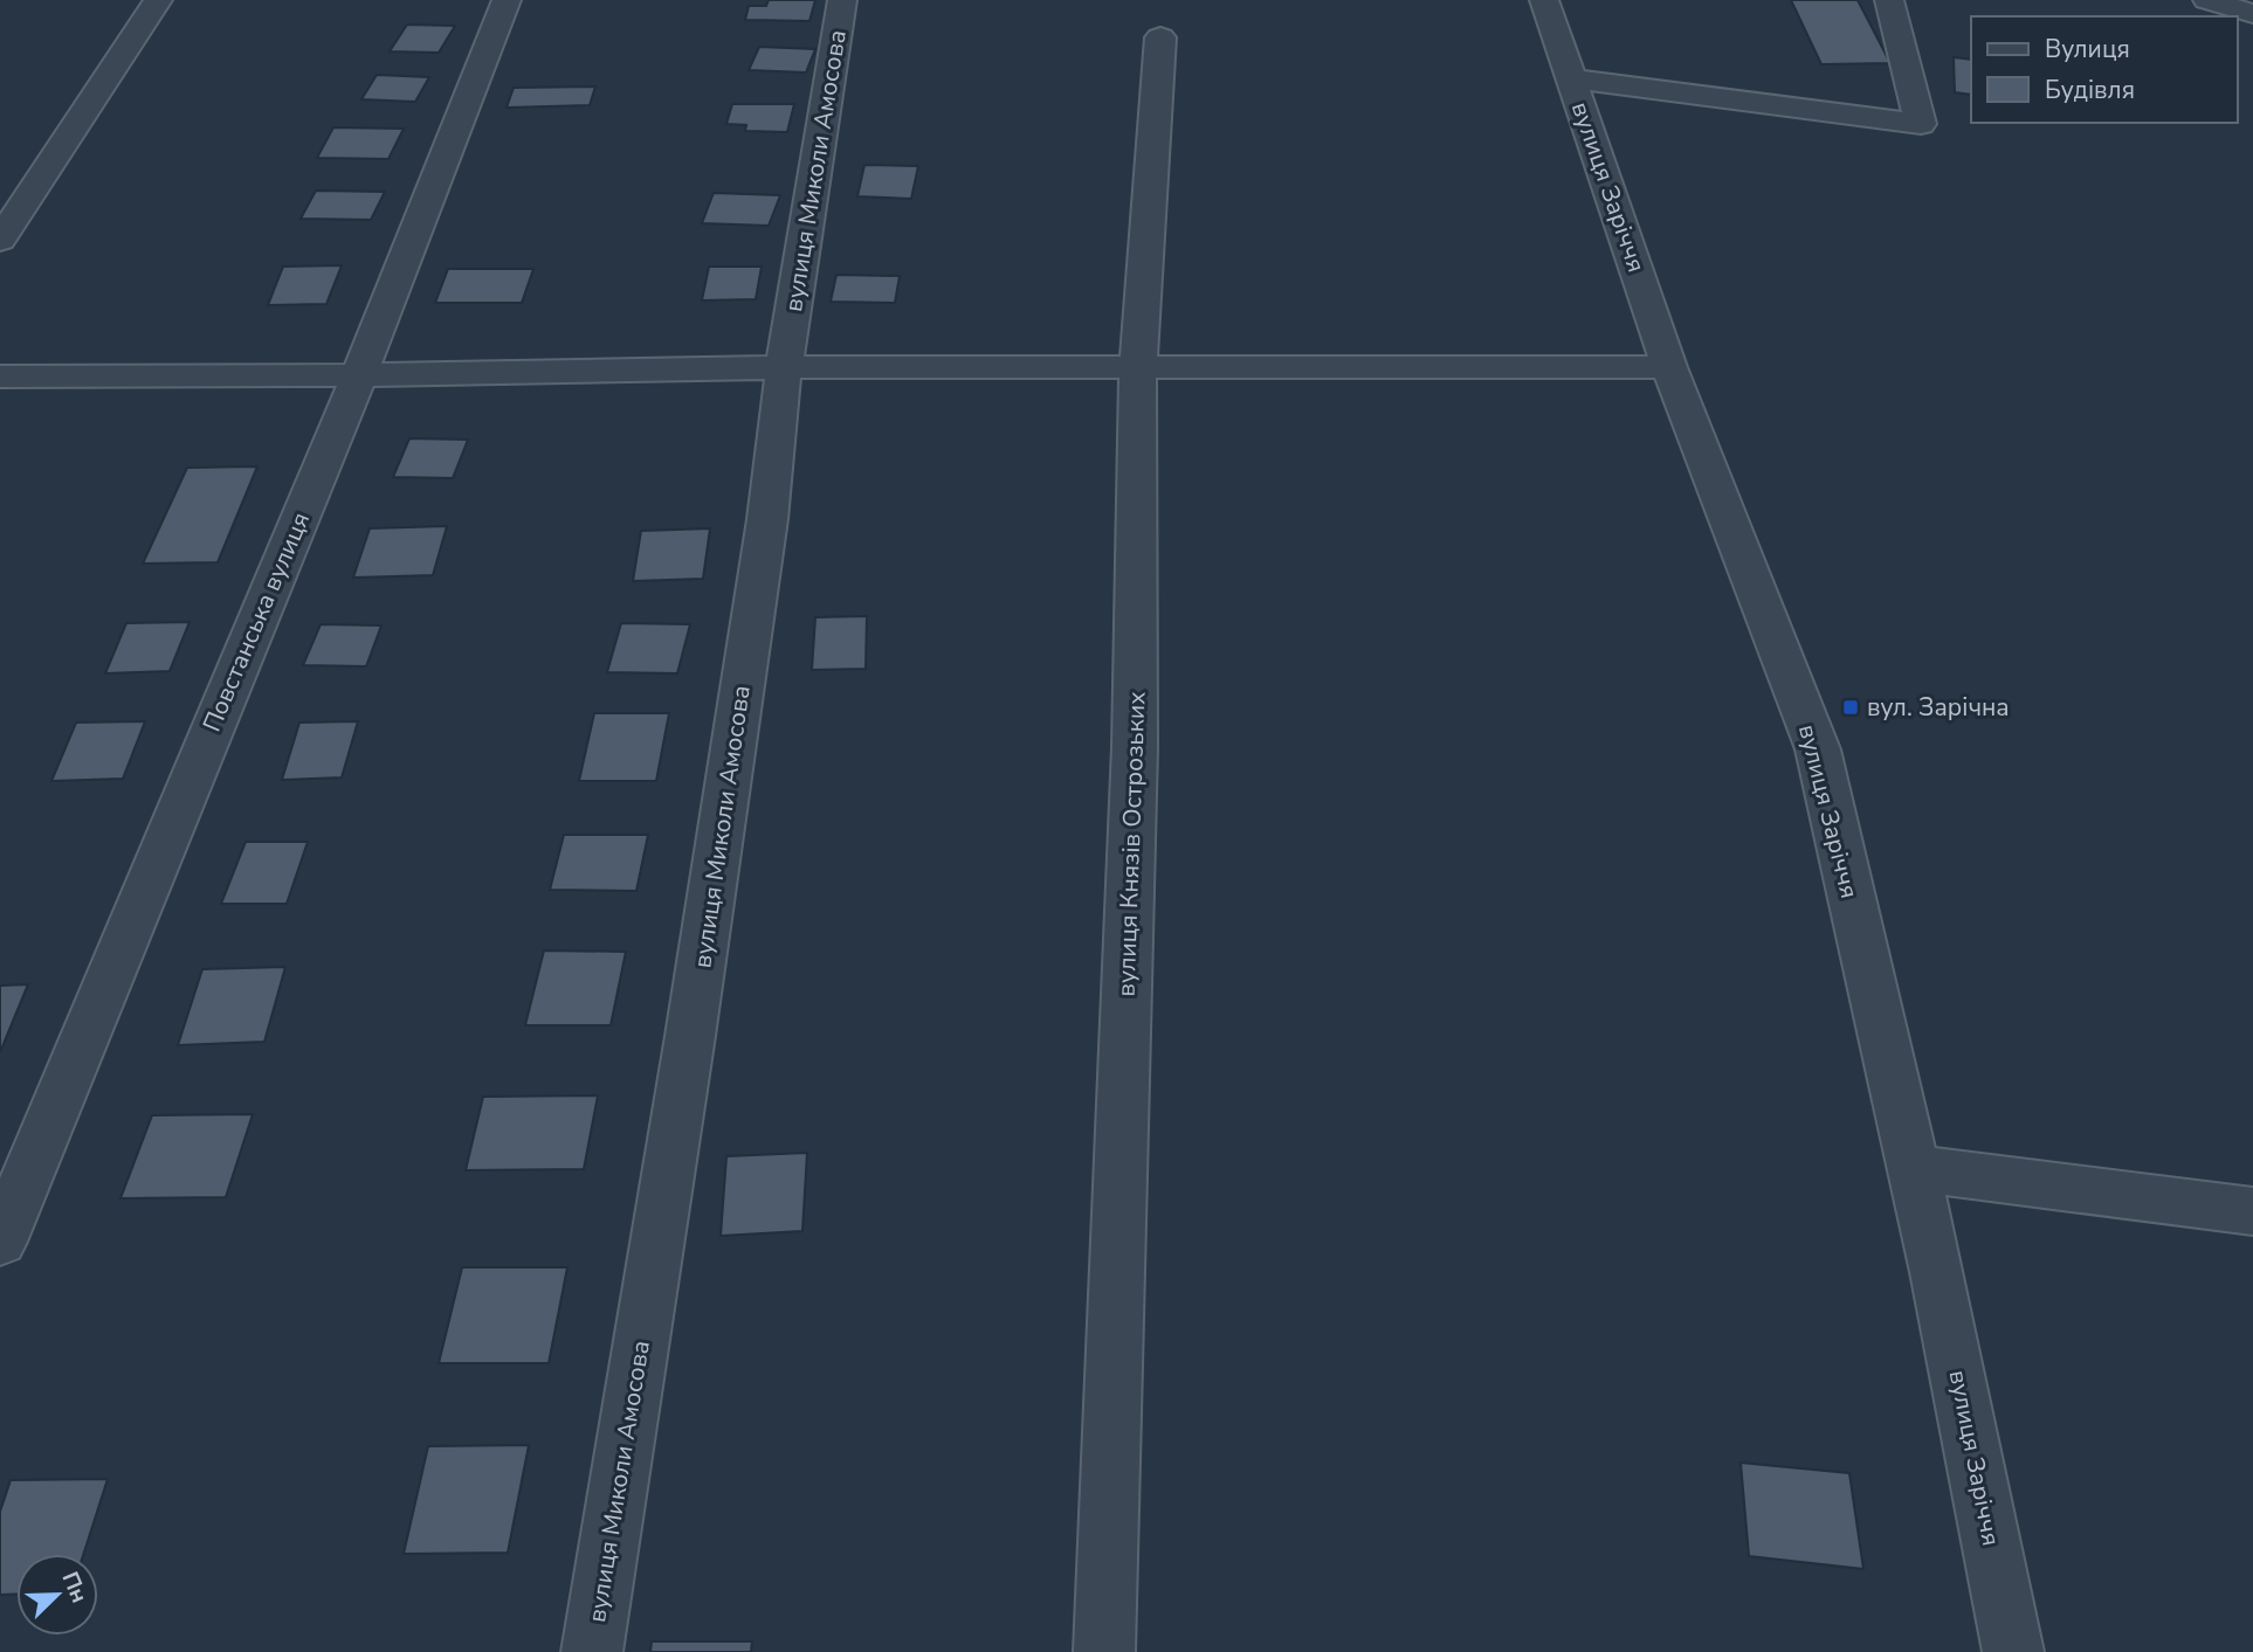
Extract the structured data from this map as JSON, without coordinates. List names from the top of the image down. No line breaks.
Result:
{"streets":{"street":["вулиця Миколи Амосова","вулиця Заріччя","Повстанська вулиця","вулиця Князів Острозьких"]},"places":{"transit":["вул. Зарічна"]},"legend":["Вулиця","Будівля"],"north":"top right"}
